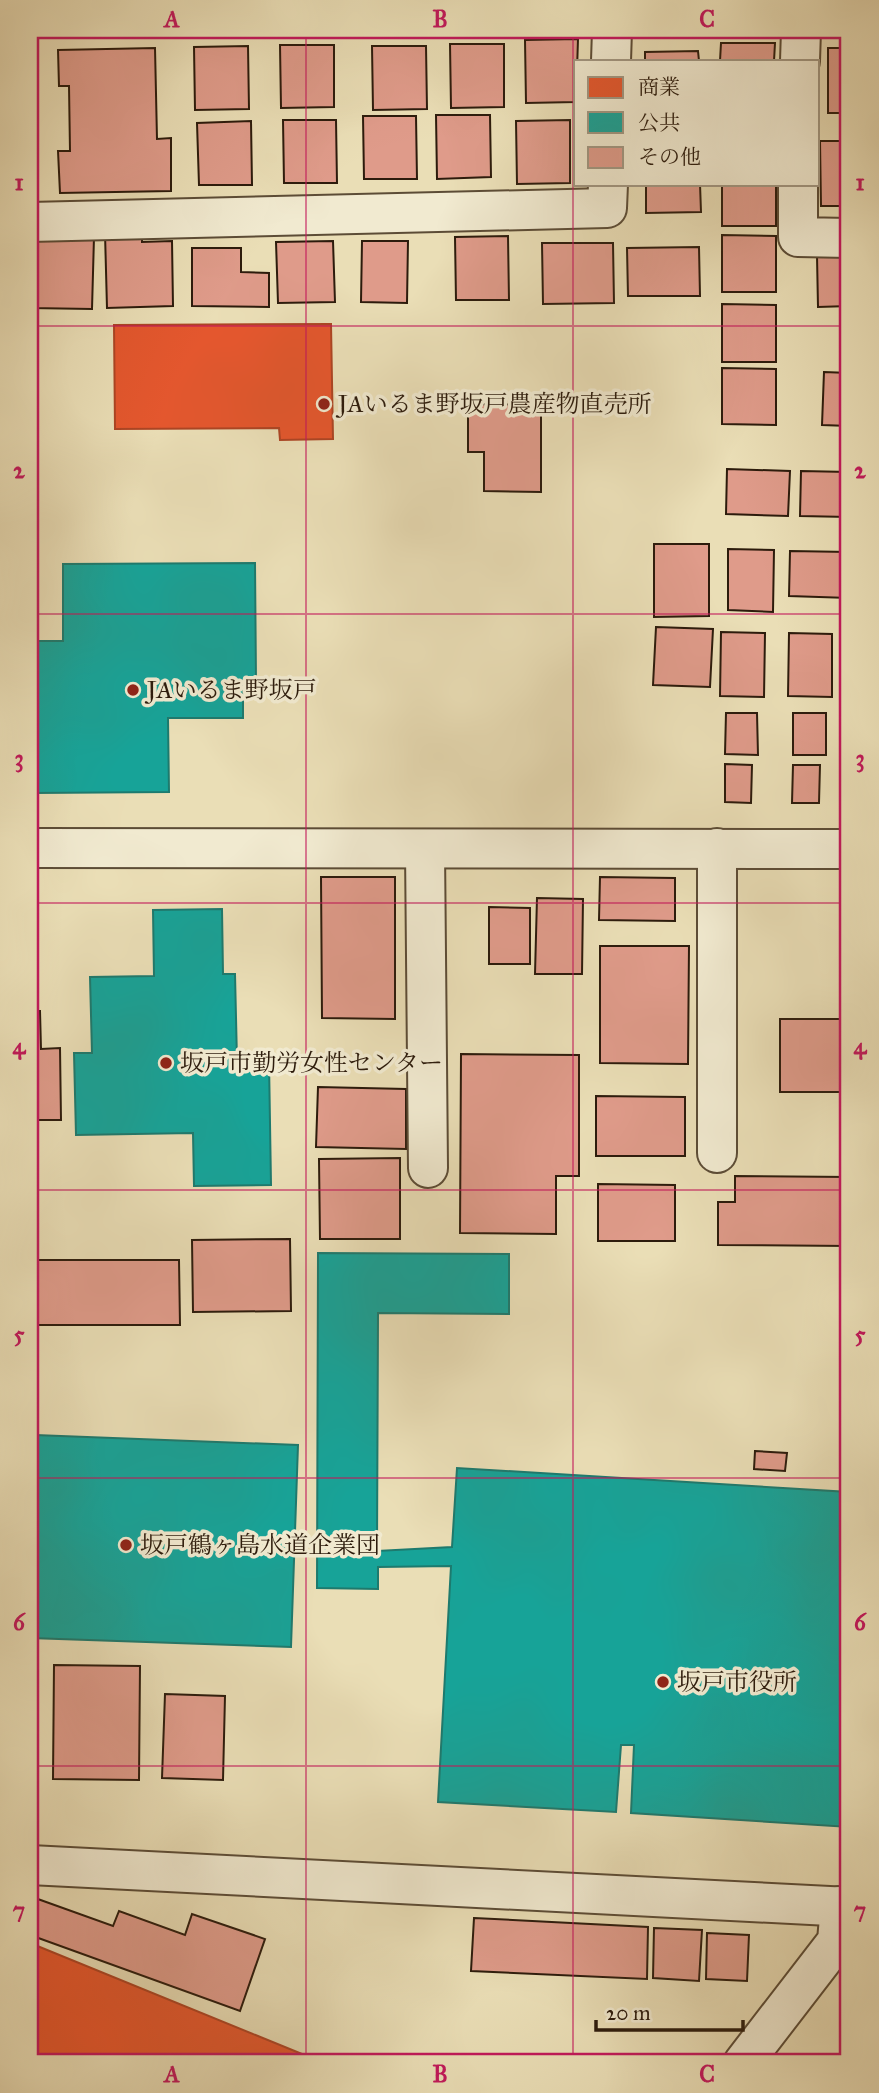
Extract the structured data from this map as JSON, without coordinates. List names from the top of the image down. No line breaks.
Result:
{"places":["JAいるま野坂戸農産物直売所","JAいるま野坂戸","坂戸市勤労女性センター","坂戸鶴ヶ島水道企業団","坂戸市役所"],"legend":["商業","公共","その他"],"scale_bar":"20 m","grid":{"columns":["A","B","C"],"rows":["1","2","3","4","5","6","7"]}}
